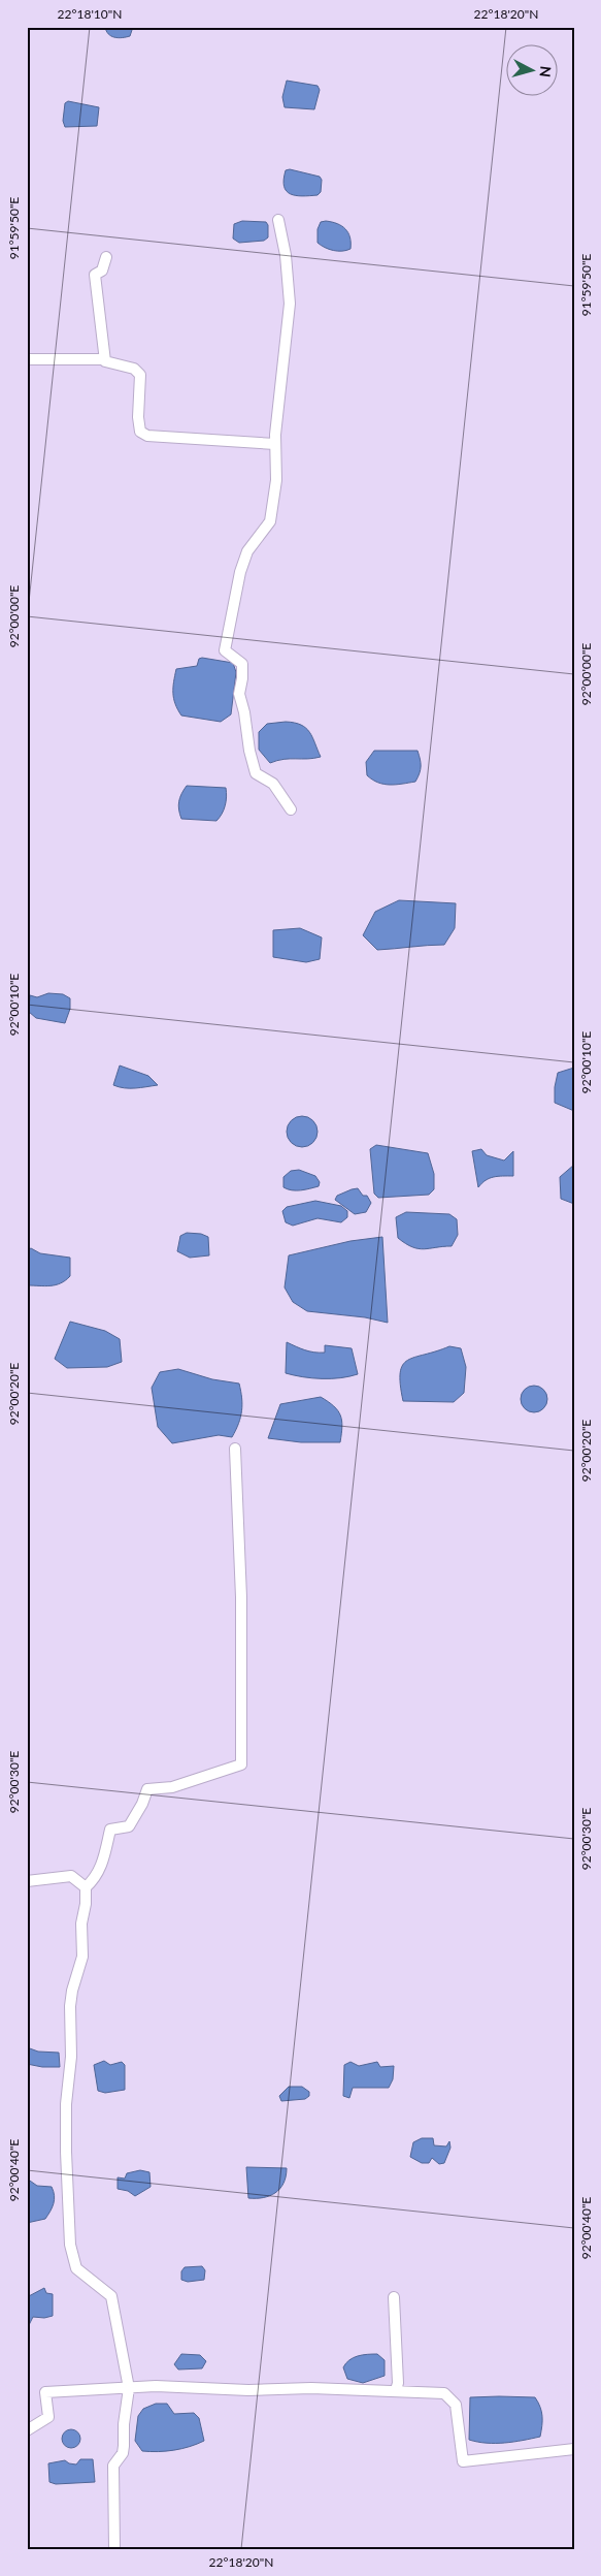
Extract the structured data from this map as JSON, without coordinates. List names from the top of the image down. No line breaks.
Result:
{"north":"right","coordinates":["22°18'10\"N","22°18'20\"N","91°59'50\"E","92°00'00\"E","92°00'10\"E","92°00'20\"E","92°00'30\"E","92°00'40\"E"]}
